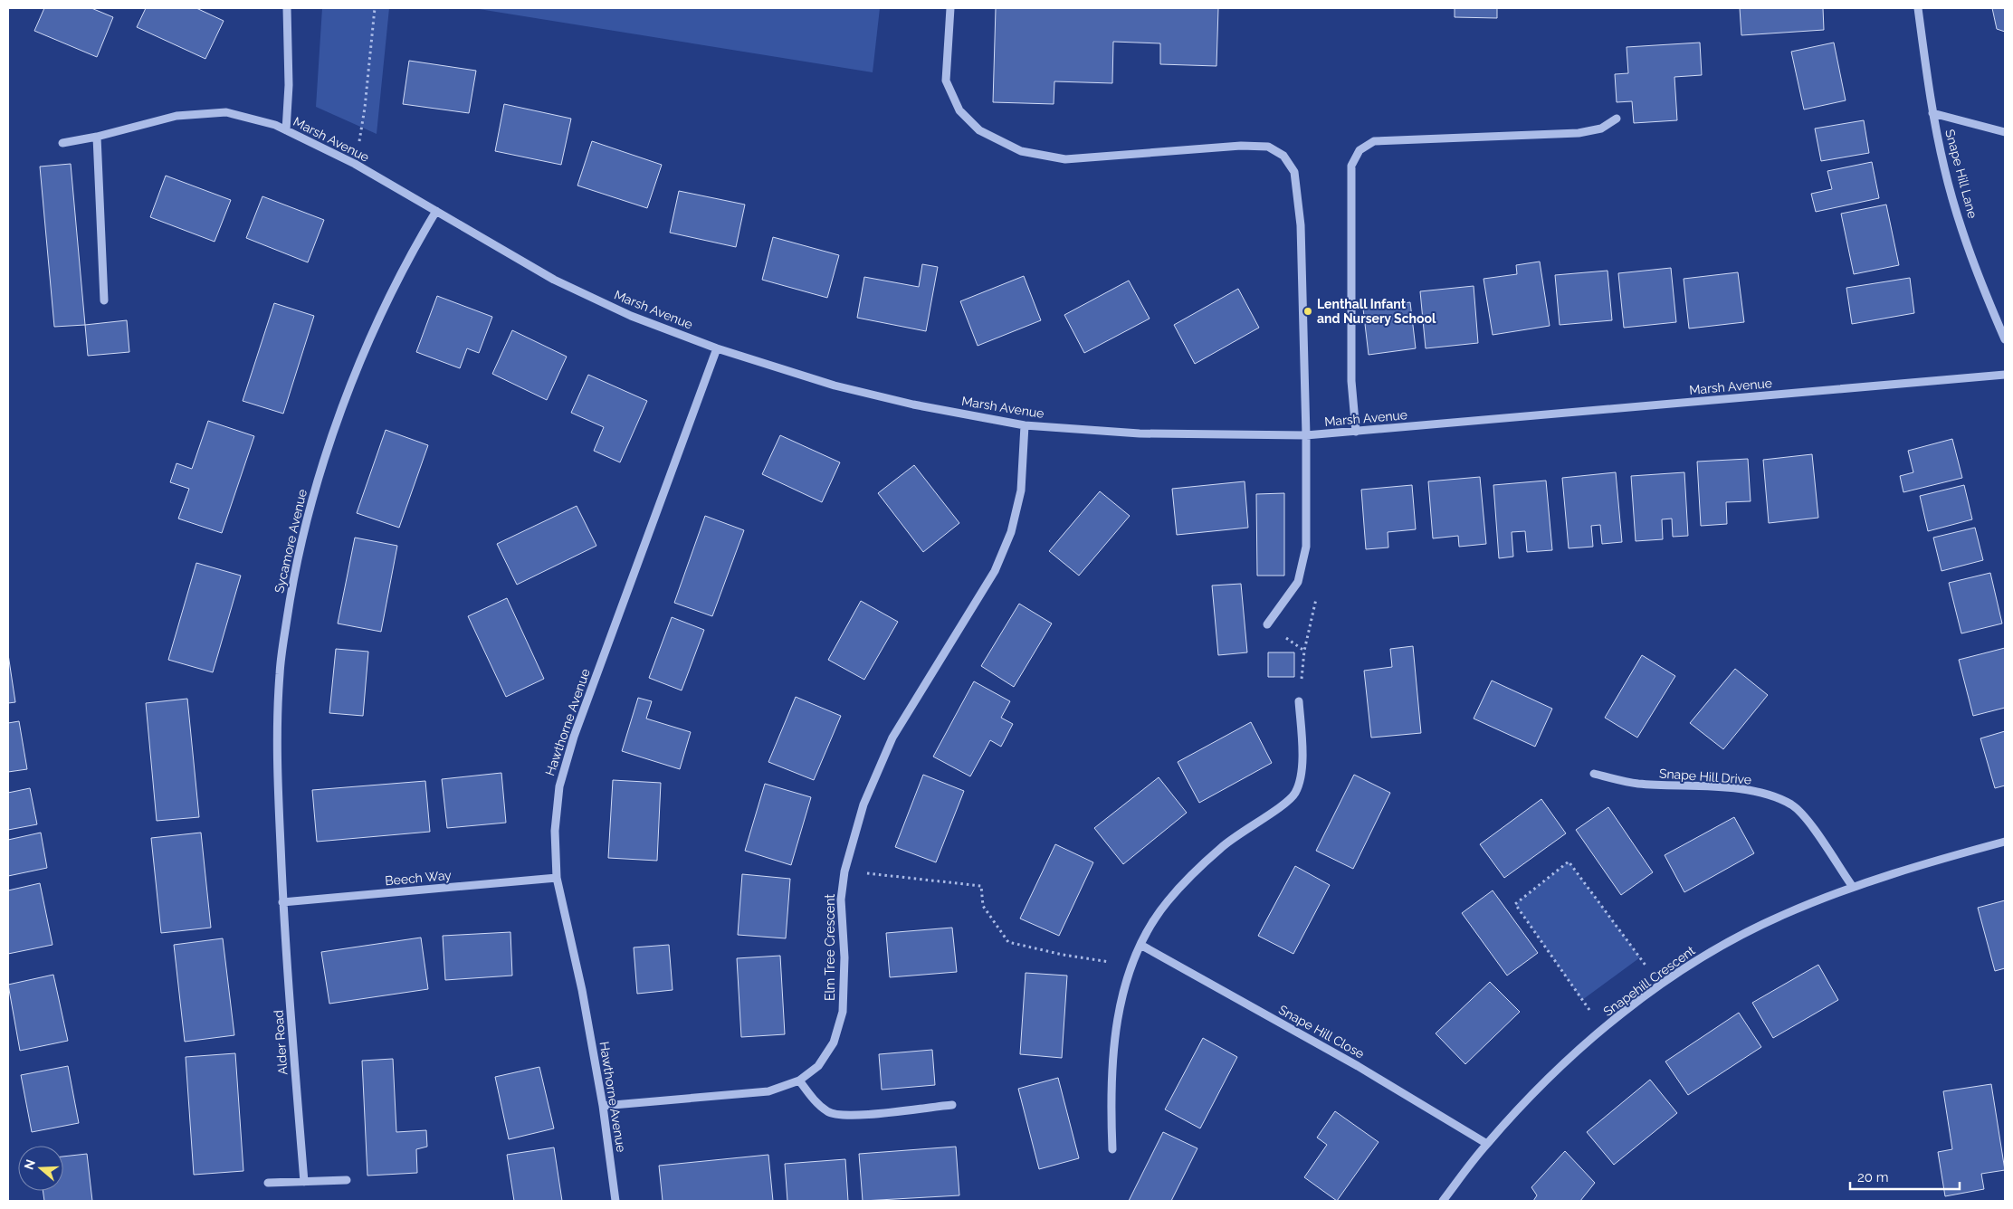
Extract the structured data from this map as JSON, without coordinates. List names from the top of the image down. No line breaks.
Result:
{"streets":{"street":["Marsh Avenue","Snape Hill Lane","Sycamore Avenue","Hawthorne Avenue","Snape Hill Drive","Beech Way","Elm Tree Crescent","Snapehill Crescent","Snape Hill Close","Alder Road"]},"crossings":[["Marsh Avenue","Sycamore Avenue"],["Marsh Avenue","Hawthorne Avenue"],["Marsh Avenue","Elm Tree Crescent"],["Sycamore Avenue","Beech Way"],["Sycamore Avenue","Alder Road"],["Hawthorne Avenue","Beech Way"],["Hawthorne Avenue","Elm Tree Crescent"],["Snape Hill Drive","Snapehill Crescent"],["Beech Way","Alder Road"],["Snapehill Crescent","Snape Hill Close"]],"places":["Lenthall Infant and Nursery School"],"scale_bar":"20 m","north":"left"}
